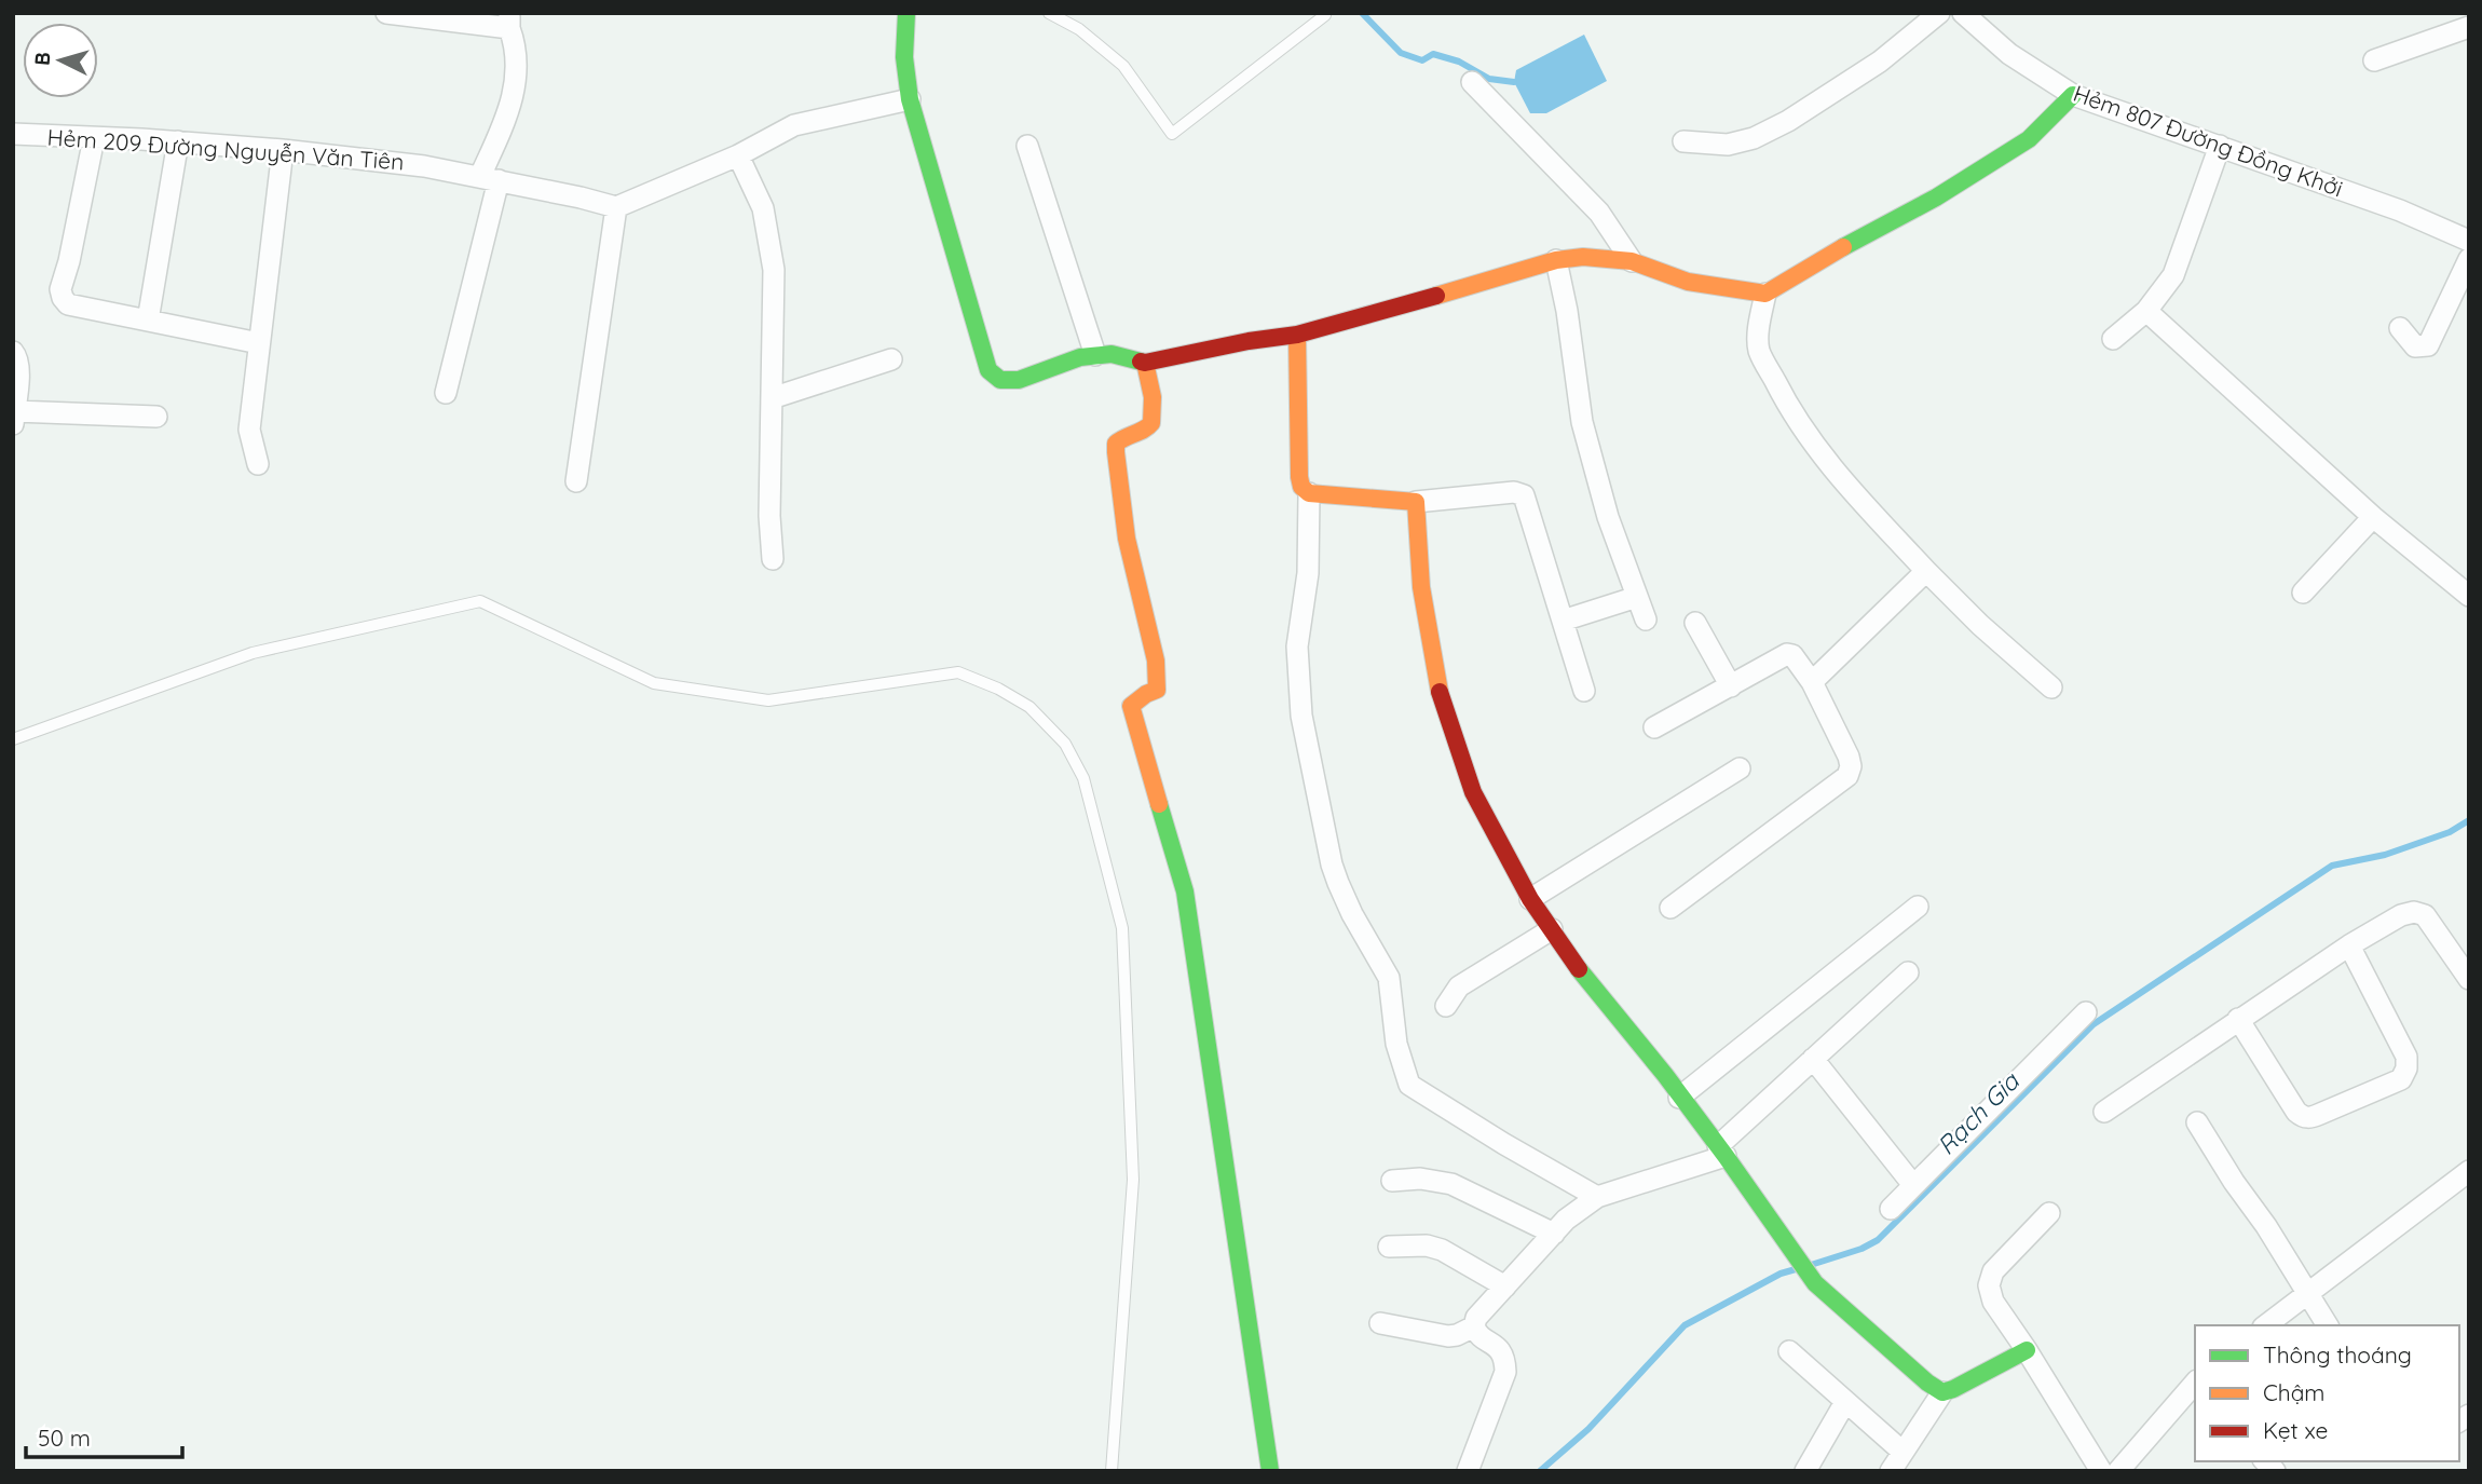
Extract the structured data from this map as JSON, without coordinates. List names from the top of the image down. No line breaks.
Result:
{"streets":{"street":["Hẻm 807 Đường Đồng Khởi","Hẻm 209 Đường Nguyễn Văn Tiên"]},"water":["Rạch Gia"],"legend":["Thông thoáng","Chậm","Kẹt xe"],"scale_bar":"50 m","north":"left"}
